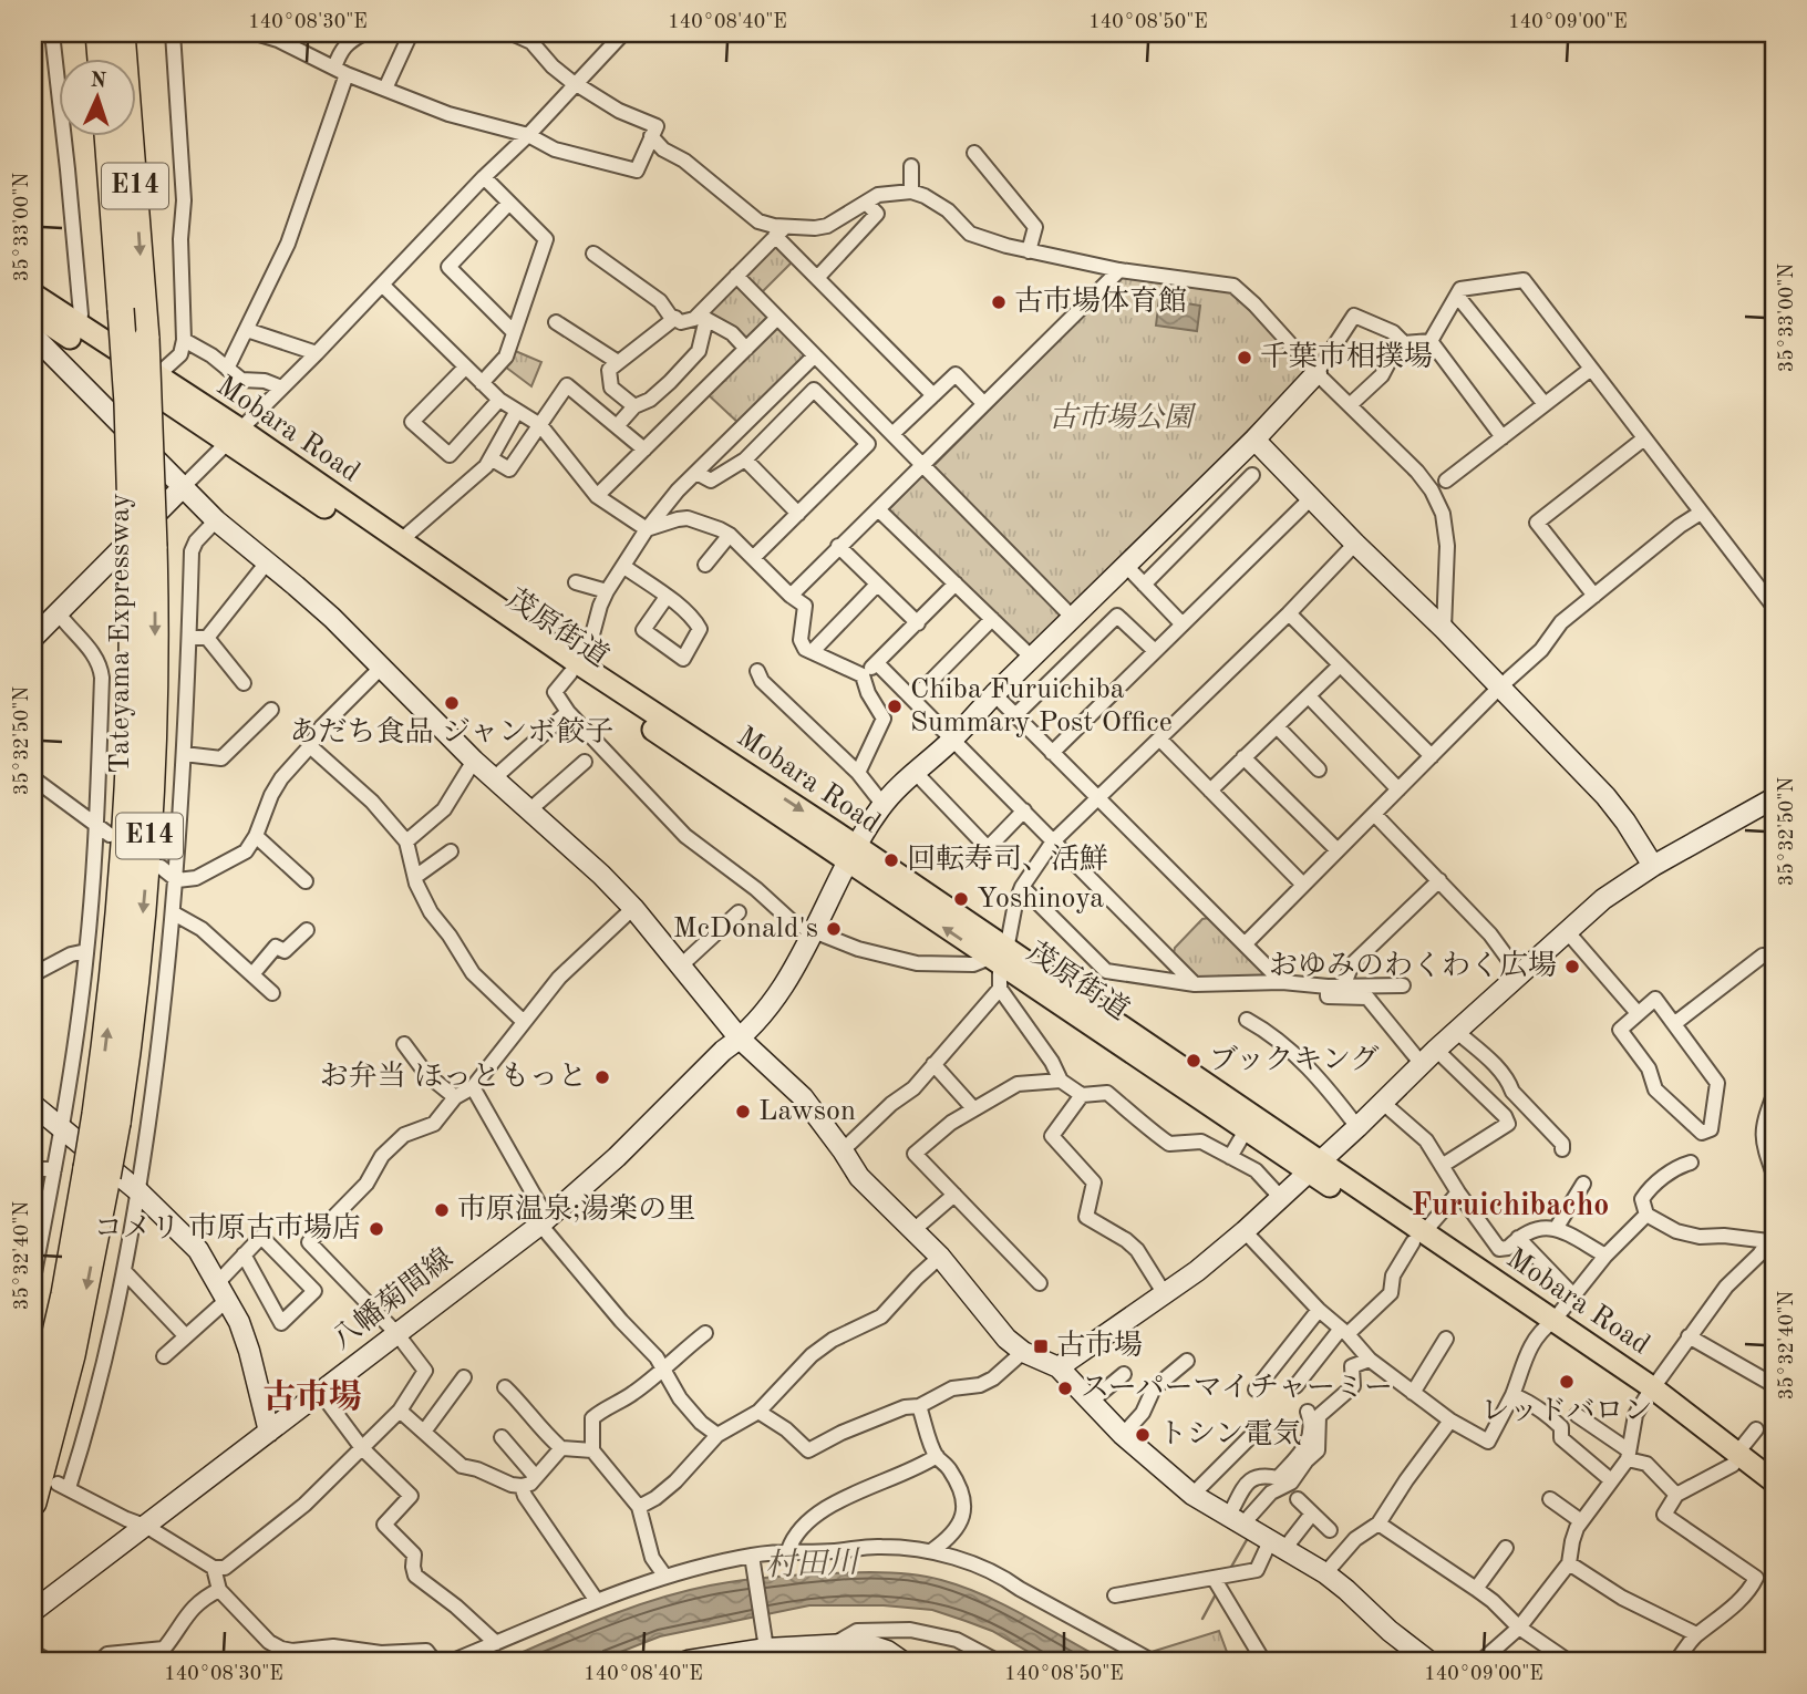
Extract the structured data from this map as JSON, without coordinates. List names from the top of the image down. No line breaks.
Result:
{"streets":{"highway":["E14","Tateyama Expressway"],"main road":["Mobara Road","茂原街道"],"street":["八幡菊間線"]},"crossings":[["Mobara Road","茂原街道"],["Mobara Road","八幡菊間線"]],"districts":["Furuichibacho","古市場"],"water":["村田川"],"parks":["古市場公園"],"places":{"other":["古市場体育館","千葉市相撲場","あだち食品 ジャンボ餃子","Chiba Furuichiba Summary Post Office","回転寿司、活鮮","Yoshinoya","McDonald's","おゆみのわくわく広場","ブックキング","お弁当 ほっともっと","Lawson","市原温泉;湯楽の里","コメリ 市原古市場店","レッドバロン","スーパーマイチャーミー","トシン電気"],"transit":["古市場"]},"north":"top","coordinates":["140°08'30\"E","140°08'40\"E","140°08'50\"E","140°09'00\"E","35°33'00\"N","35°32'50\"N","35°32'40\"N"]}
